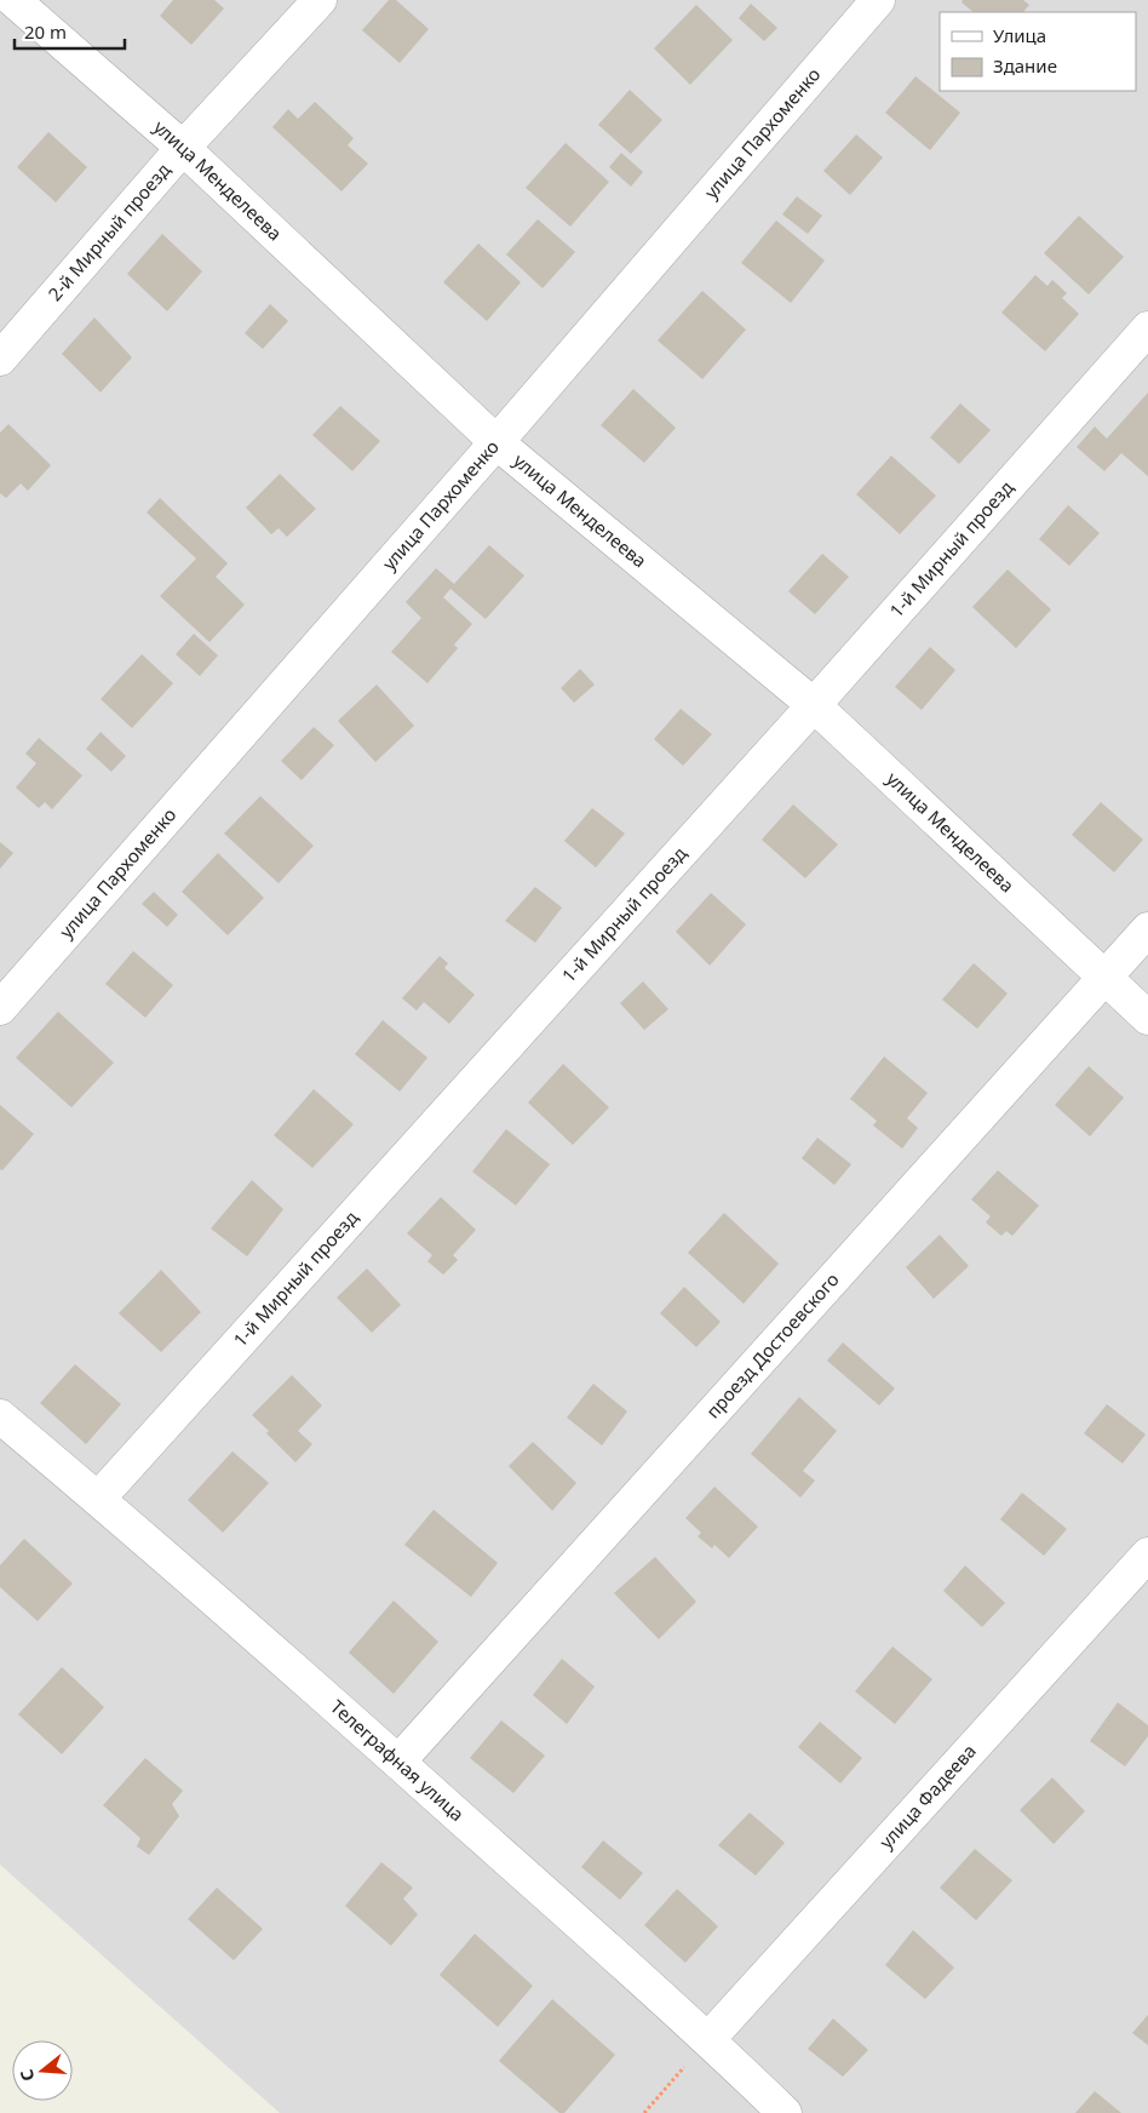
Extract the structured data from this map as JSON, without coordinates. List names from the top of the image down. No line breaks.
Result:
{"streets":{"street":["улица Пархоменко","улица Менделеева","2-й Мирный проезд","1-й Мирный проезд","проезд Достоевского","Телеграфная улица","улица Фадеева"]},"crossings":[["улица Пархоменко","улица Менделеева"],["улица Менделеева","2-й Мирный проезд"],["улица Менделеева","1-й Мирный проезд"],["улица Менделеева","проезд Достоевского"],["1-й Мирный проезд","Телеграфная улица"],["проезд Достоевского","Телеграфная улица"],["Телеграфная улица","улица Фадеева"]],"legend":["Улица","Здание"],"scale_bar":"20 m","north":"left"}
